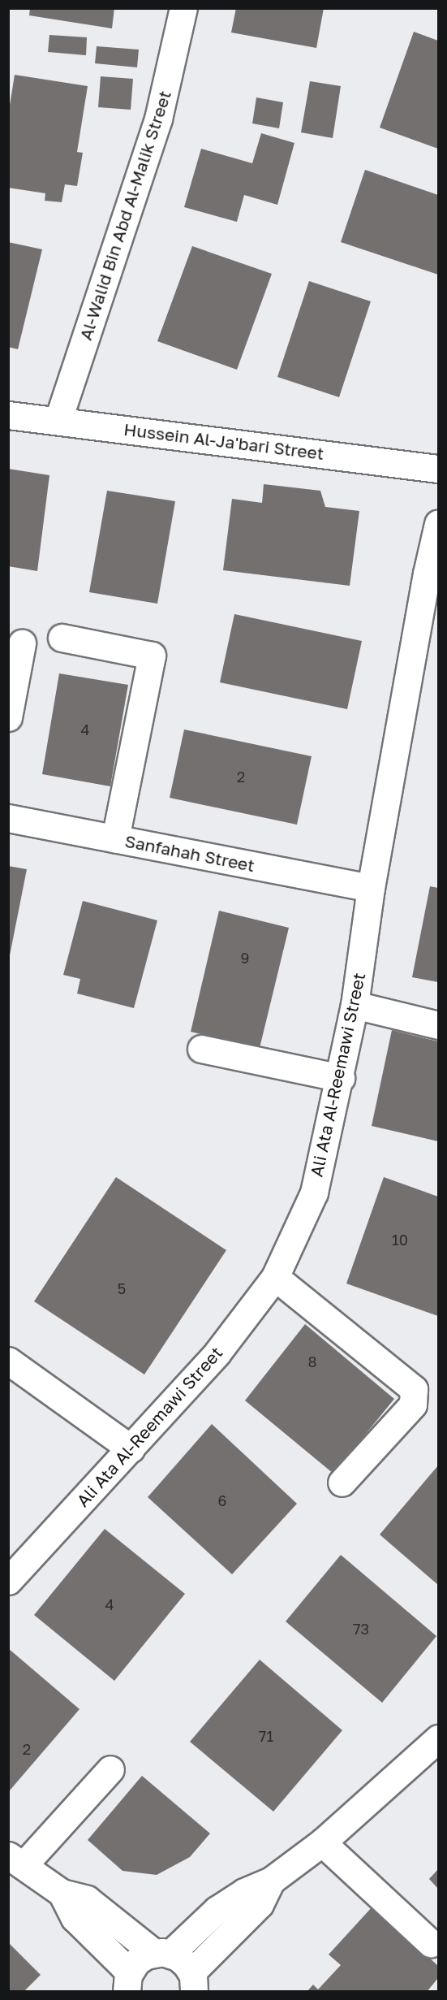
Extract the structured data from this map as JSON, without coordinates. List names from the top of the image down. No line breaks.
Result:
{"streets":{"street":["Al-Walid Bin Abd Al-Malik Street","Hussein Al-Ja'bari Street","Sanfahah Street","Ali Ata Al-Reemawi Street"]},"crossings":[["Al-Walid Bin Abd Al-Malik Street","Hussein Al-Ja'bari Street"],["Sanfahah Street","Ali Ata Al-Reemawi Street"]],"house_numbers":["4","2","9","10","5","8","6","4","73","71","2"]}
